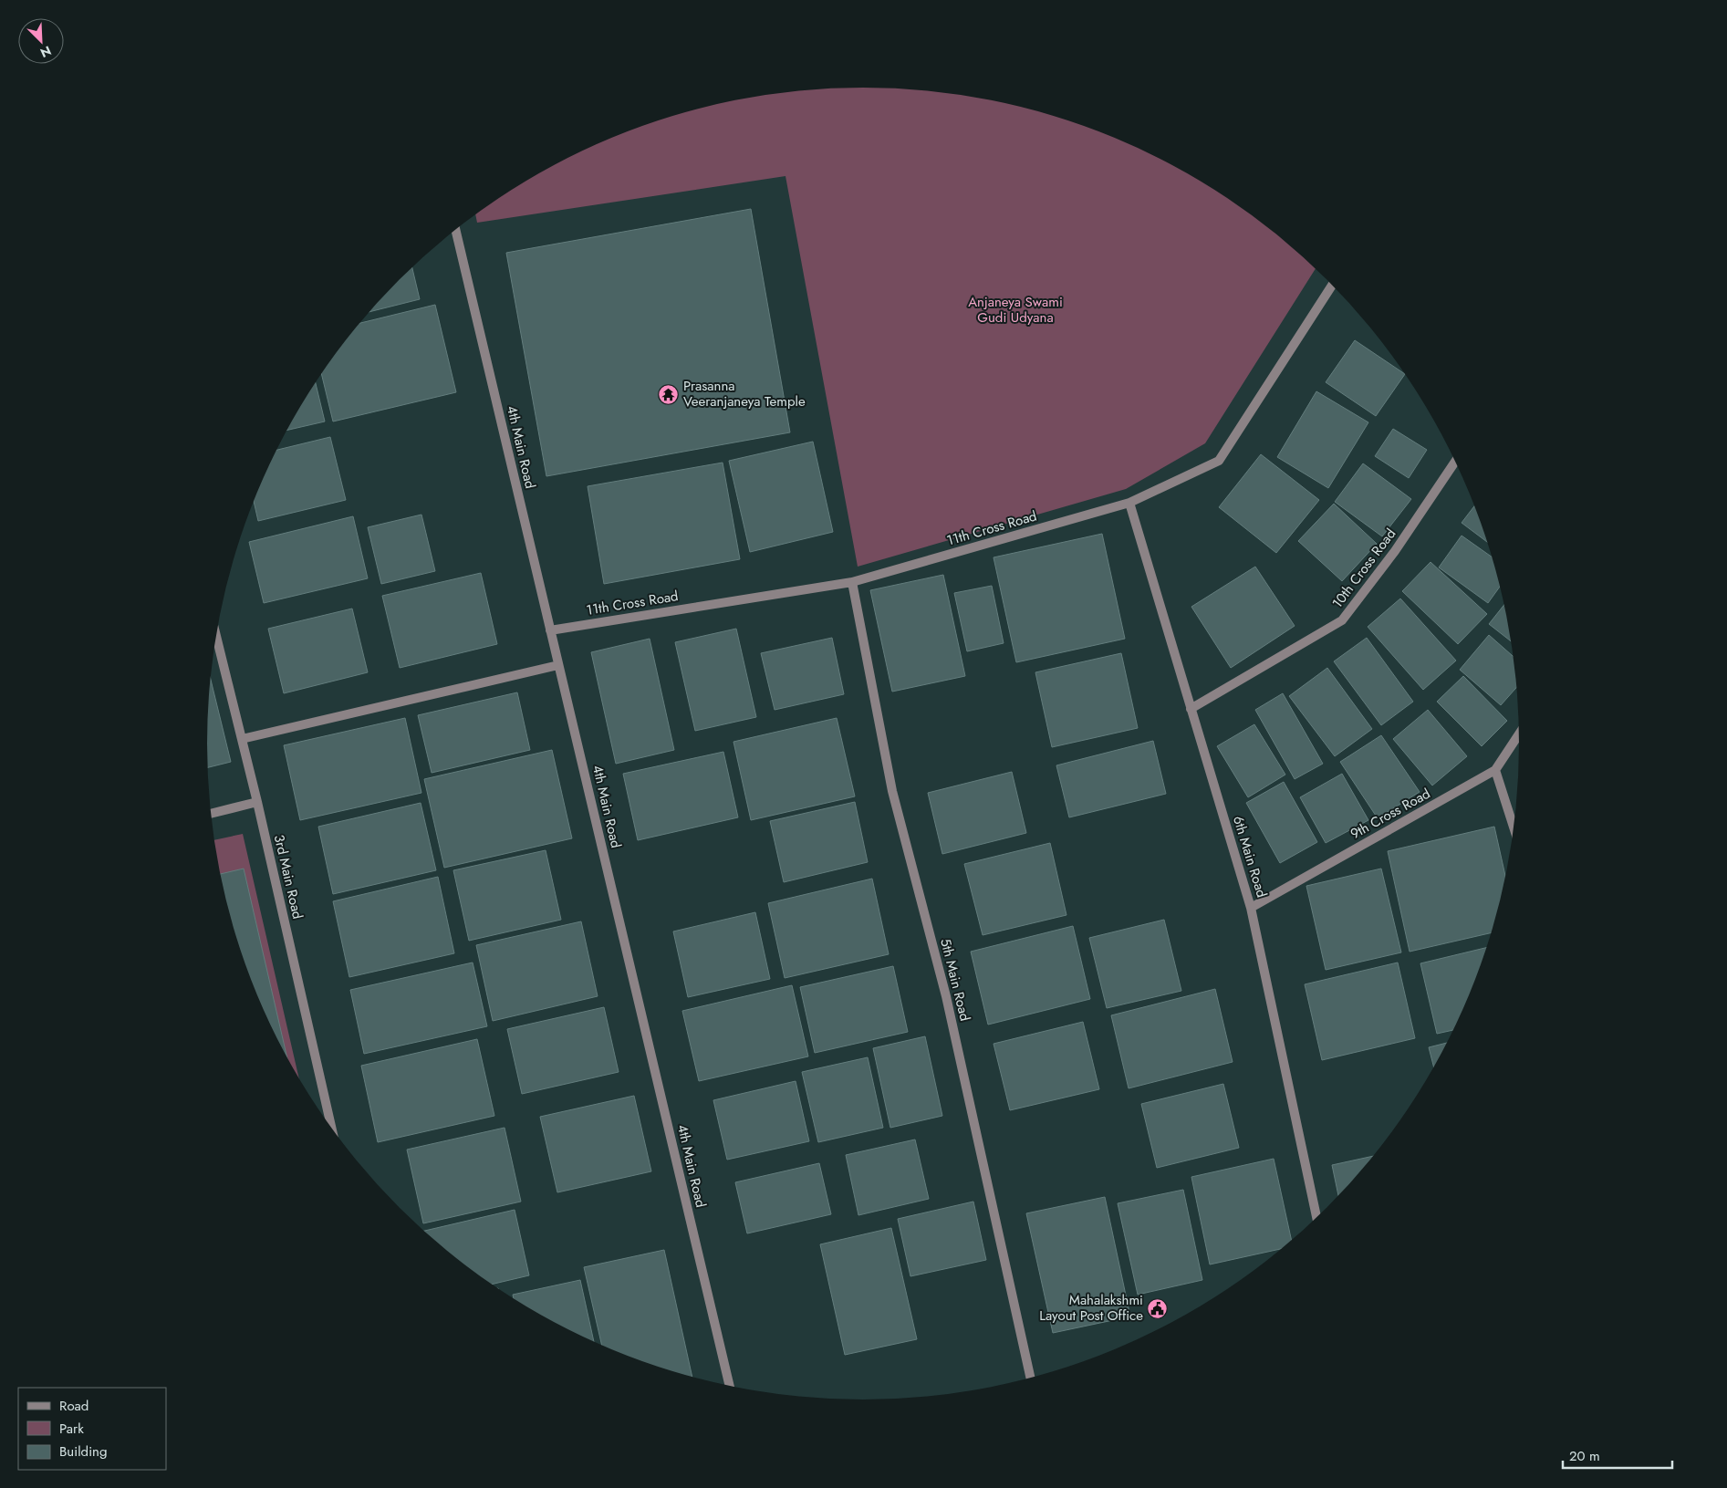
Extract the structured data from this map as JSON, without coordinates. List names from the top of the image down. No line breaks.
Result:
{"streets":{"street":["4th Main Road","11th Cross Road","10th Cross Road","9th Cross Road","6th Main Road","3rd Main Road","5th Main Road"]},"crossings":[["4th Main Road","11th Cross Road"],["11th Cross Road","6th Main Road"],["11th Cross Road","5th Main Road"],["10th Cross Road","6th Main Road"],["9th Cross Road","6th Main Road"]],"parks":["Anjaneya Swami Gudi Udyana"],"places":{"temple":["Prasanna Veeranjaneya Temple"],"public building":["Mahalakshmi Layout Post Office"]},"legend":["Road","Park","Building"],"scale_bar":"20 m","north":"bottom right"}
